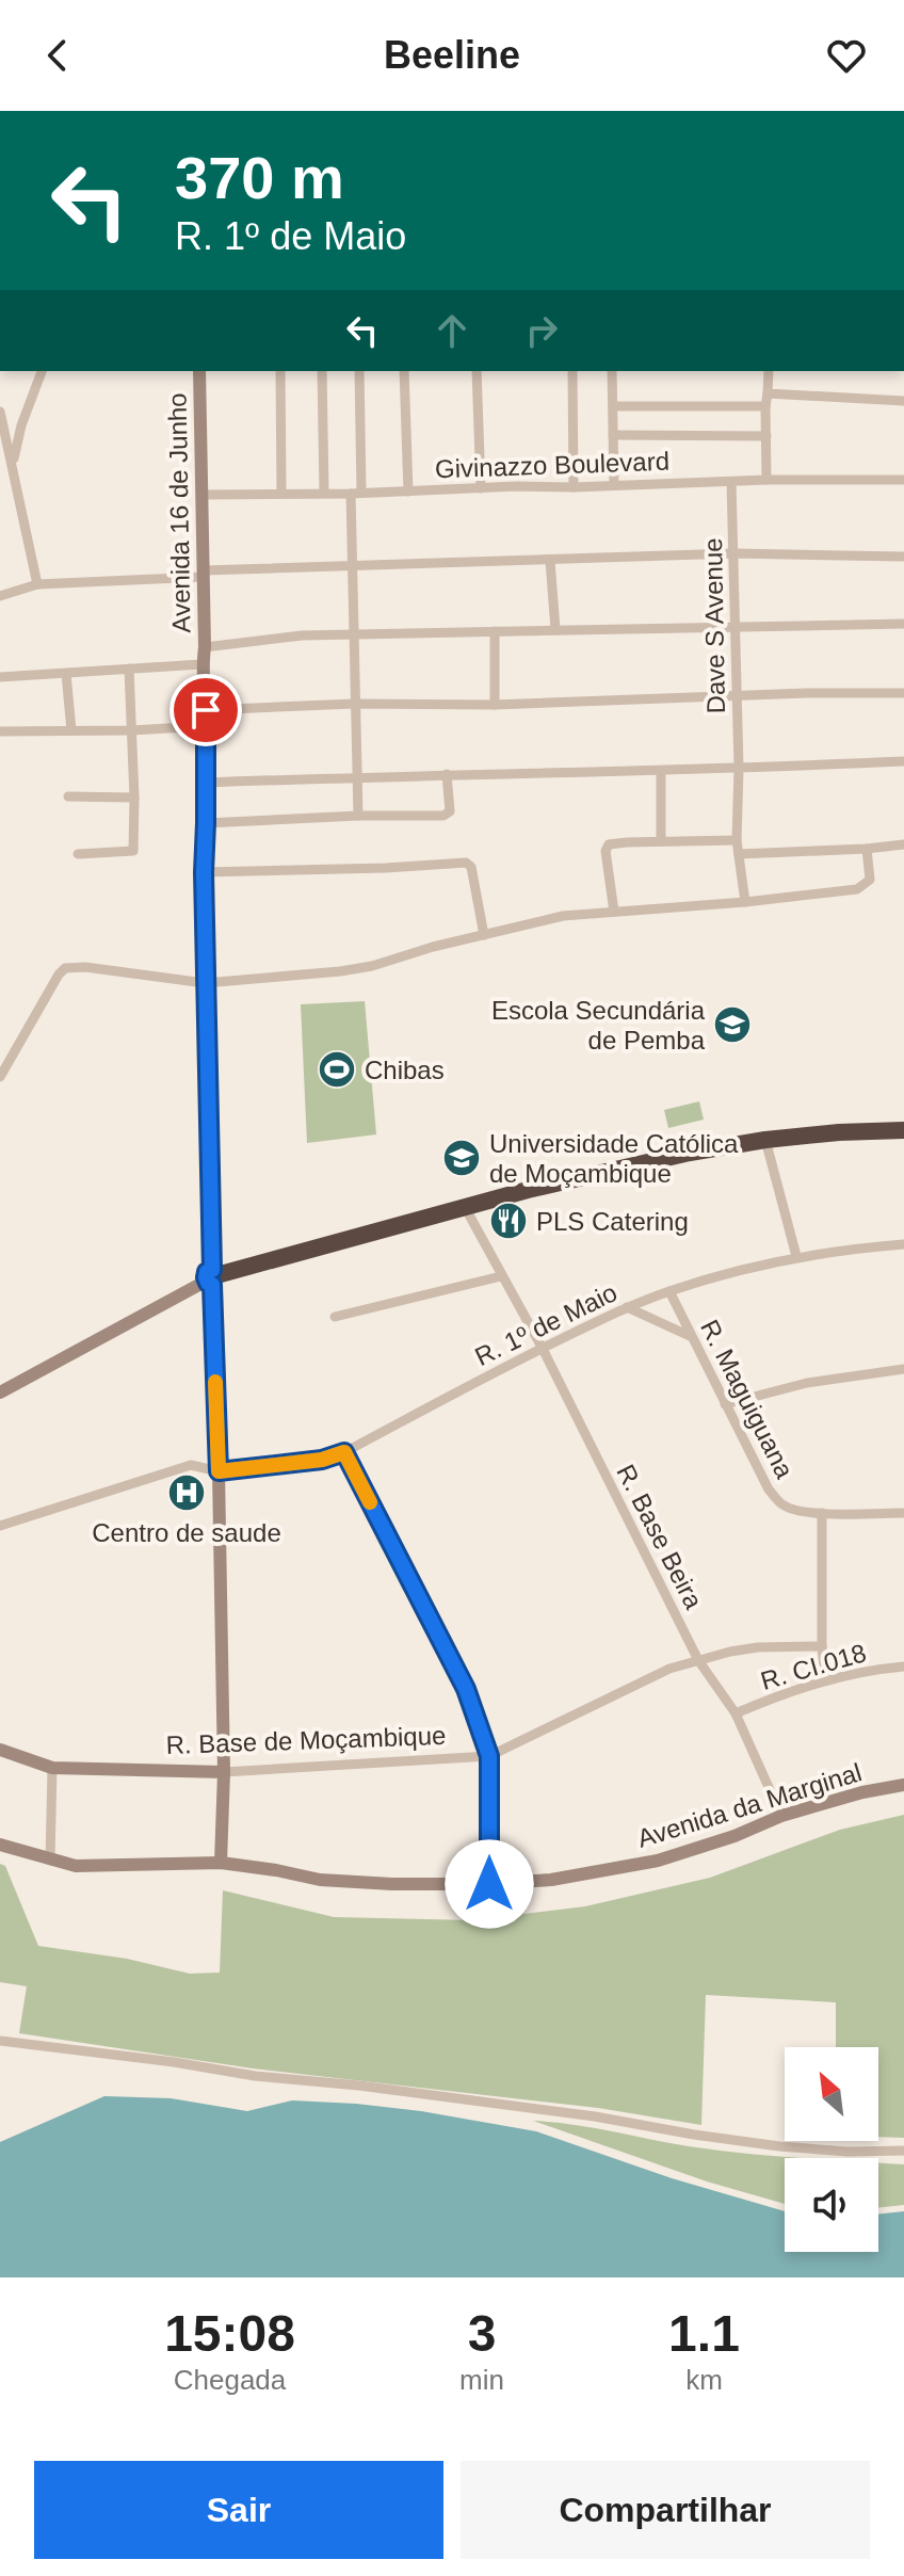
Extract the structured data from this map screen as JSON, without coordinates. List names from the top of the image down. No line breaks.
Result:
{"streets":{"street":["Givinazzo Boulevard","Avenida 16 de Junho","Dave S Avenue","R. 1º de Maio","R. Maguiguana","R. Base Beira","R. CI.018","R. Base de Moçambique","Avenida da Marginal"]},"crossings":[["Givinazzo Boulevard","Avenida 16 de Junho"],["Givinazzo Boulevard","Dave S Avenue"],["Avenida 16 de Junho","R. 1º de Maio"],["Avenida 16 de Junho","R. Base de Moçambique"],["Avenida 16 de Junho","Avenida da Marginal"],["R. 1º de Maio","R. Maguiguana"],["R. 1º de Maio","R. Base Beira"],["R. Base Beira","R. CI.018"],["R. Base Beira","R. Base de Moçambique"],["R. Base Beira","Avenida da Marginal"]],"places":{"school or university":["Escola Secundária de Pemba","Universidade Católica de Moçambique"],"sports":["Chibas"],"restaurant":["PLS Catering"],"hospital":["Centro de saude"]},"north":"top left","page":{"header":"Beeline","turn":["370 m","R. 1º de Maio"],"eta":["15:08","Chegada","3","min","1.1","km"],"buttons":["Sair","Compartilhar"]}}
